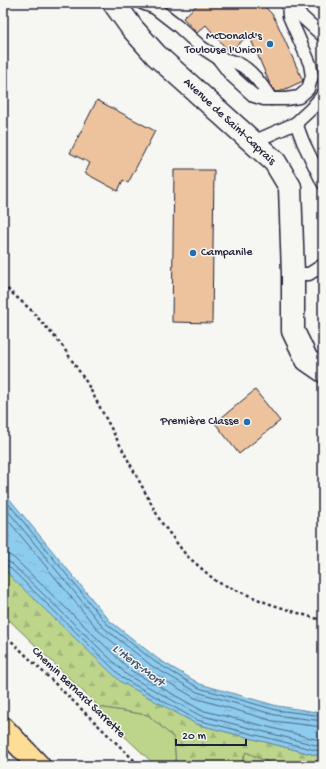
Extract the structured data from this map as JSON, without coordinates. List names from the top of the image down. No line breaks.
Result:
{"streets":{"street":["Avenue de Saint-Caprais"],"path":["Chemin Bernard Sarrette"]},"water":["L'Hers-Mort"],"places":["McDonald's Toulouse l'Union","Campanile","Première Classe"],"scale_bar":"20 m"}
